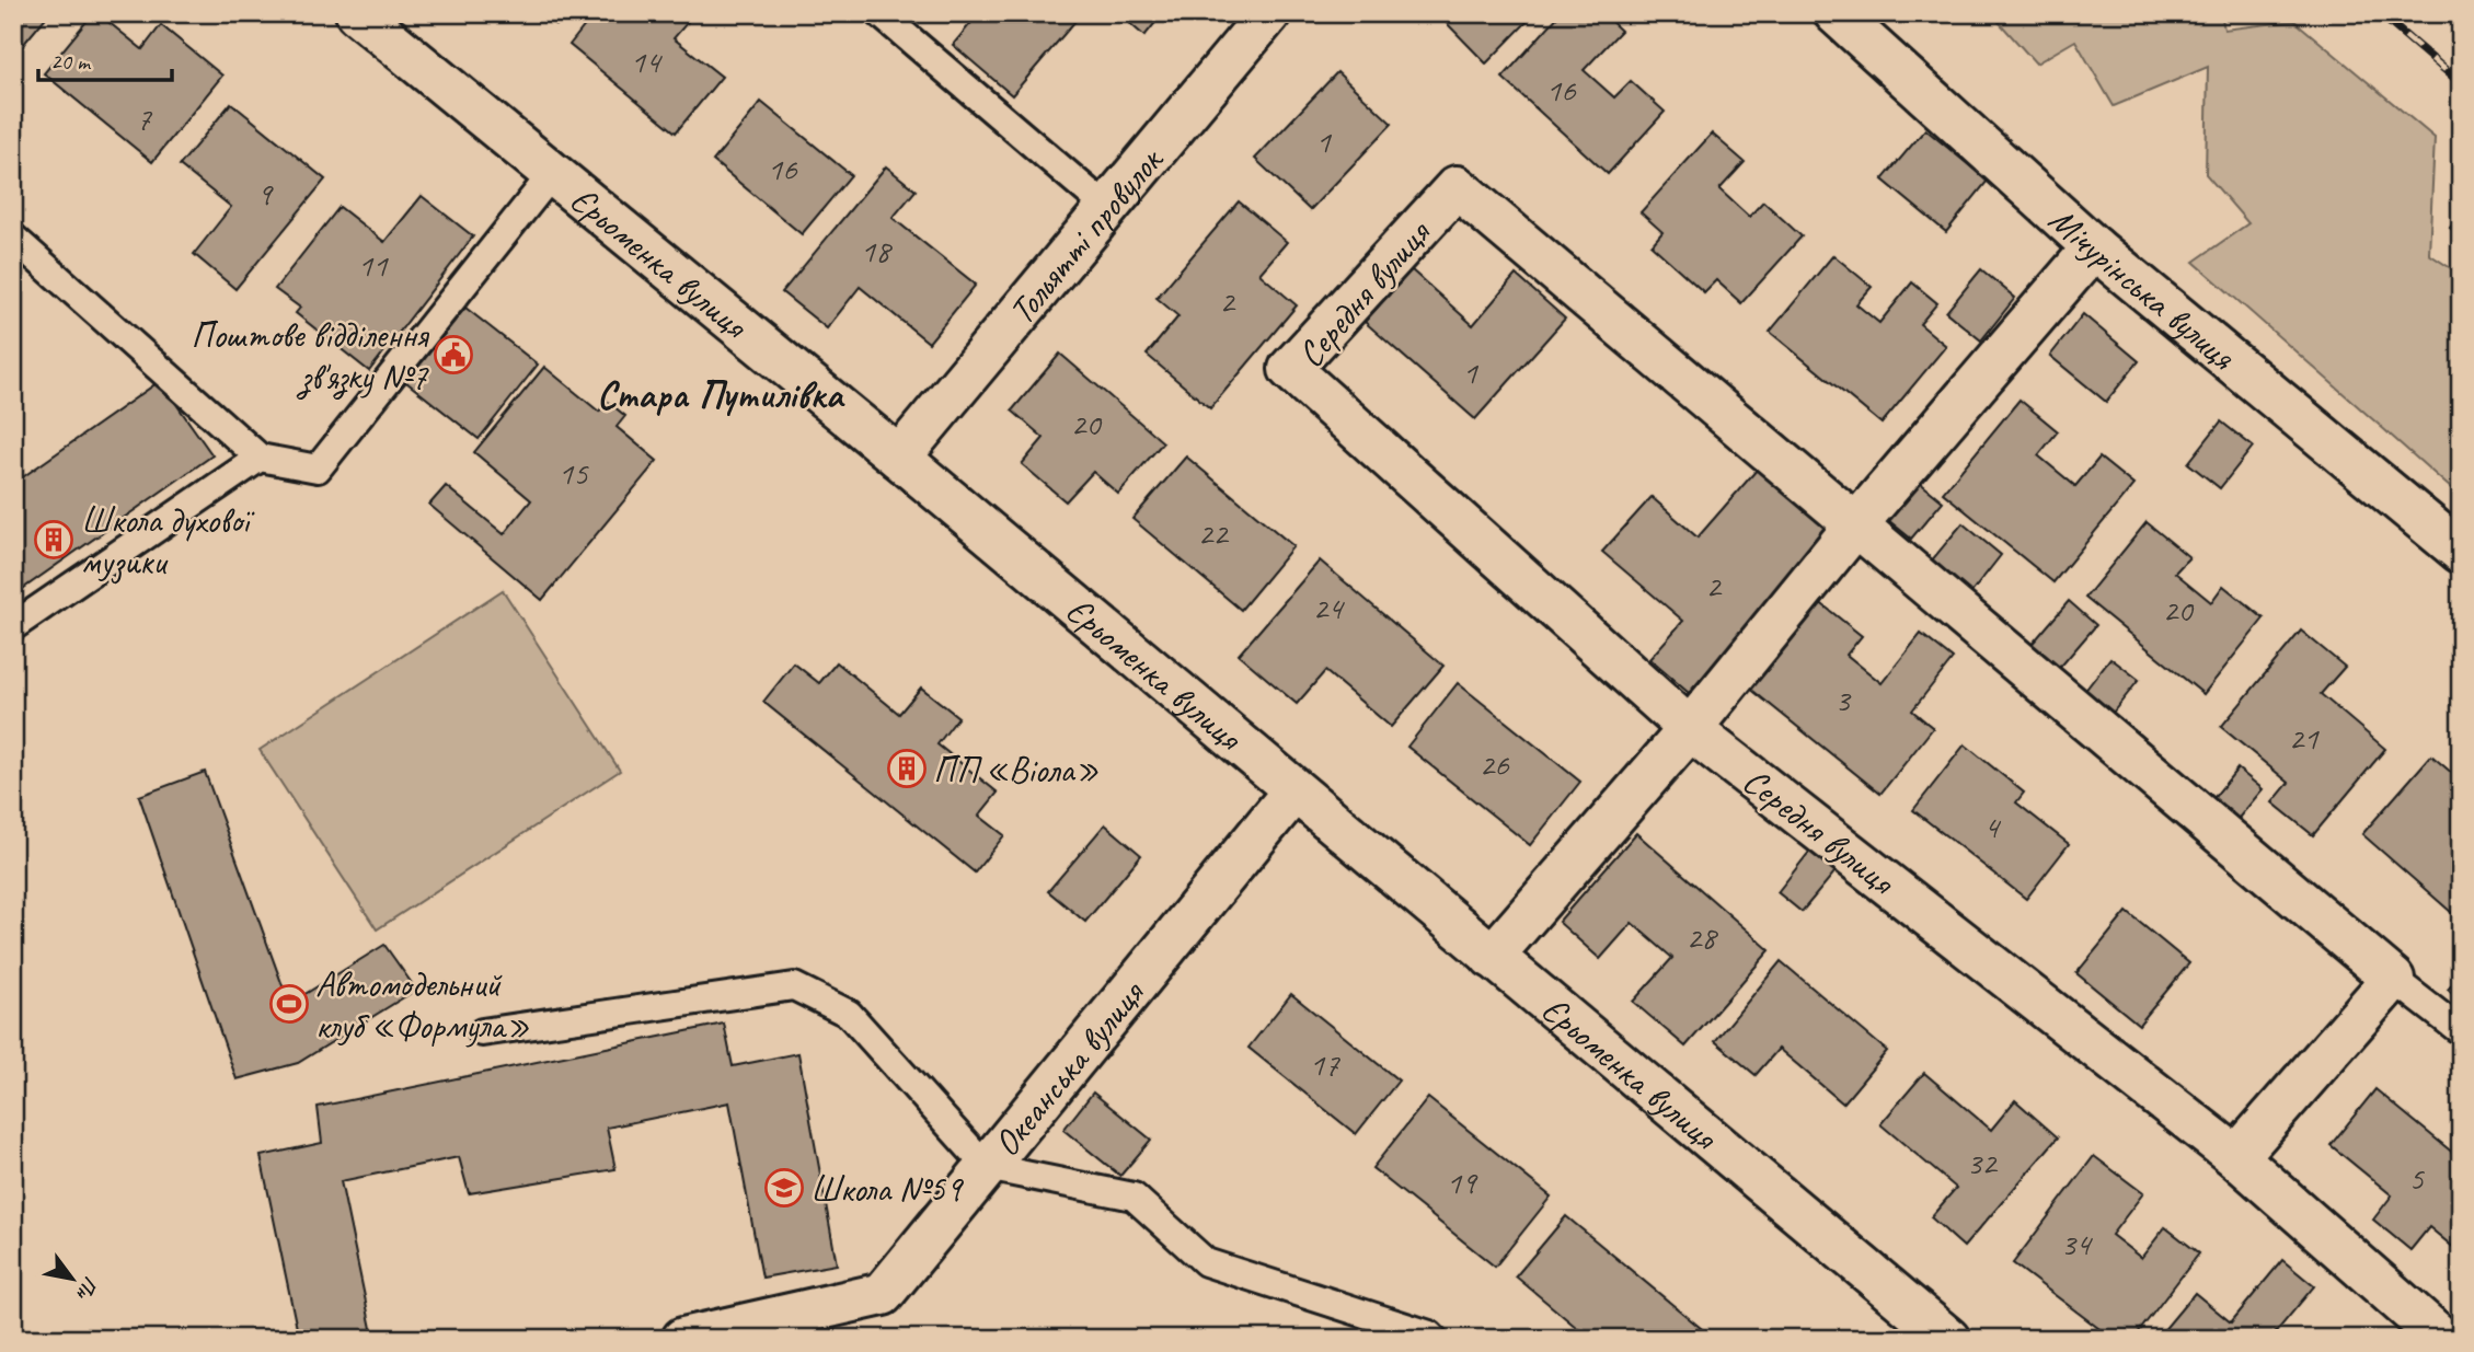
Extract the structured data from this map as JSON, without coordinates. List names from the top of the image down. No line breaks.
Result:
{"streets":{"street":["Тольятті провулок","Єрьоменка вулиця","Мічурінська вулиця","Середня вулиця","Океанська вулиця"]},"crossings":[["Тольятті провулок","Єрьоменка вулиця"],["Єрьоменка вулиця","Океанська вулиця"]],"districts":["Стара Путилівка"],"places":{"public building":["Поштове відділення зв'язку №7"],"building":["Школа духової музики","ПП «Віола»"],"sports":["Автомодельний клуб «Формула»"],"school or university":["Школа №59"]},"house_numbers":["14","16","7","1","16","9","18","11","2","1","20","15","22","2","24","20","3","21","26","4","28","17","32","5","19","34"],"scale_bar":"20 m","north":"bottom right"}
